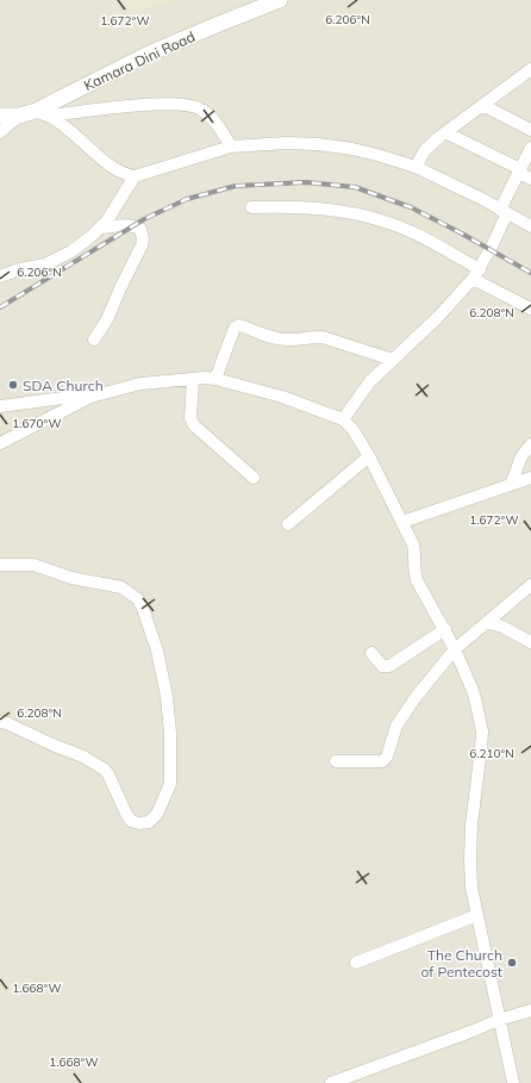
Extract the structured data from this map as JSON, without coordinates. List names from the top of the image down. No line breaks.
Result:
{"streets":{"street":["Kamara Dini Road"]},"places":["SDA Church","The Church of Pentecost"],"coordinates":["6.206°N","1.672°W","6.208°N","1.670°W","6.210°N","1.668°W"]}
